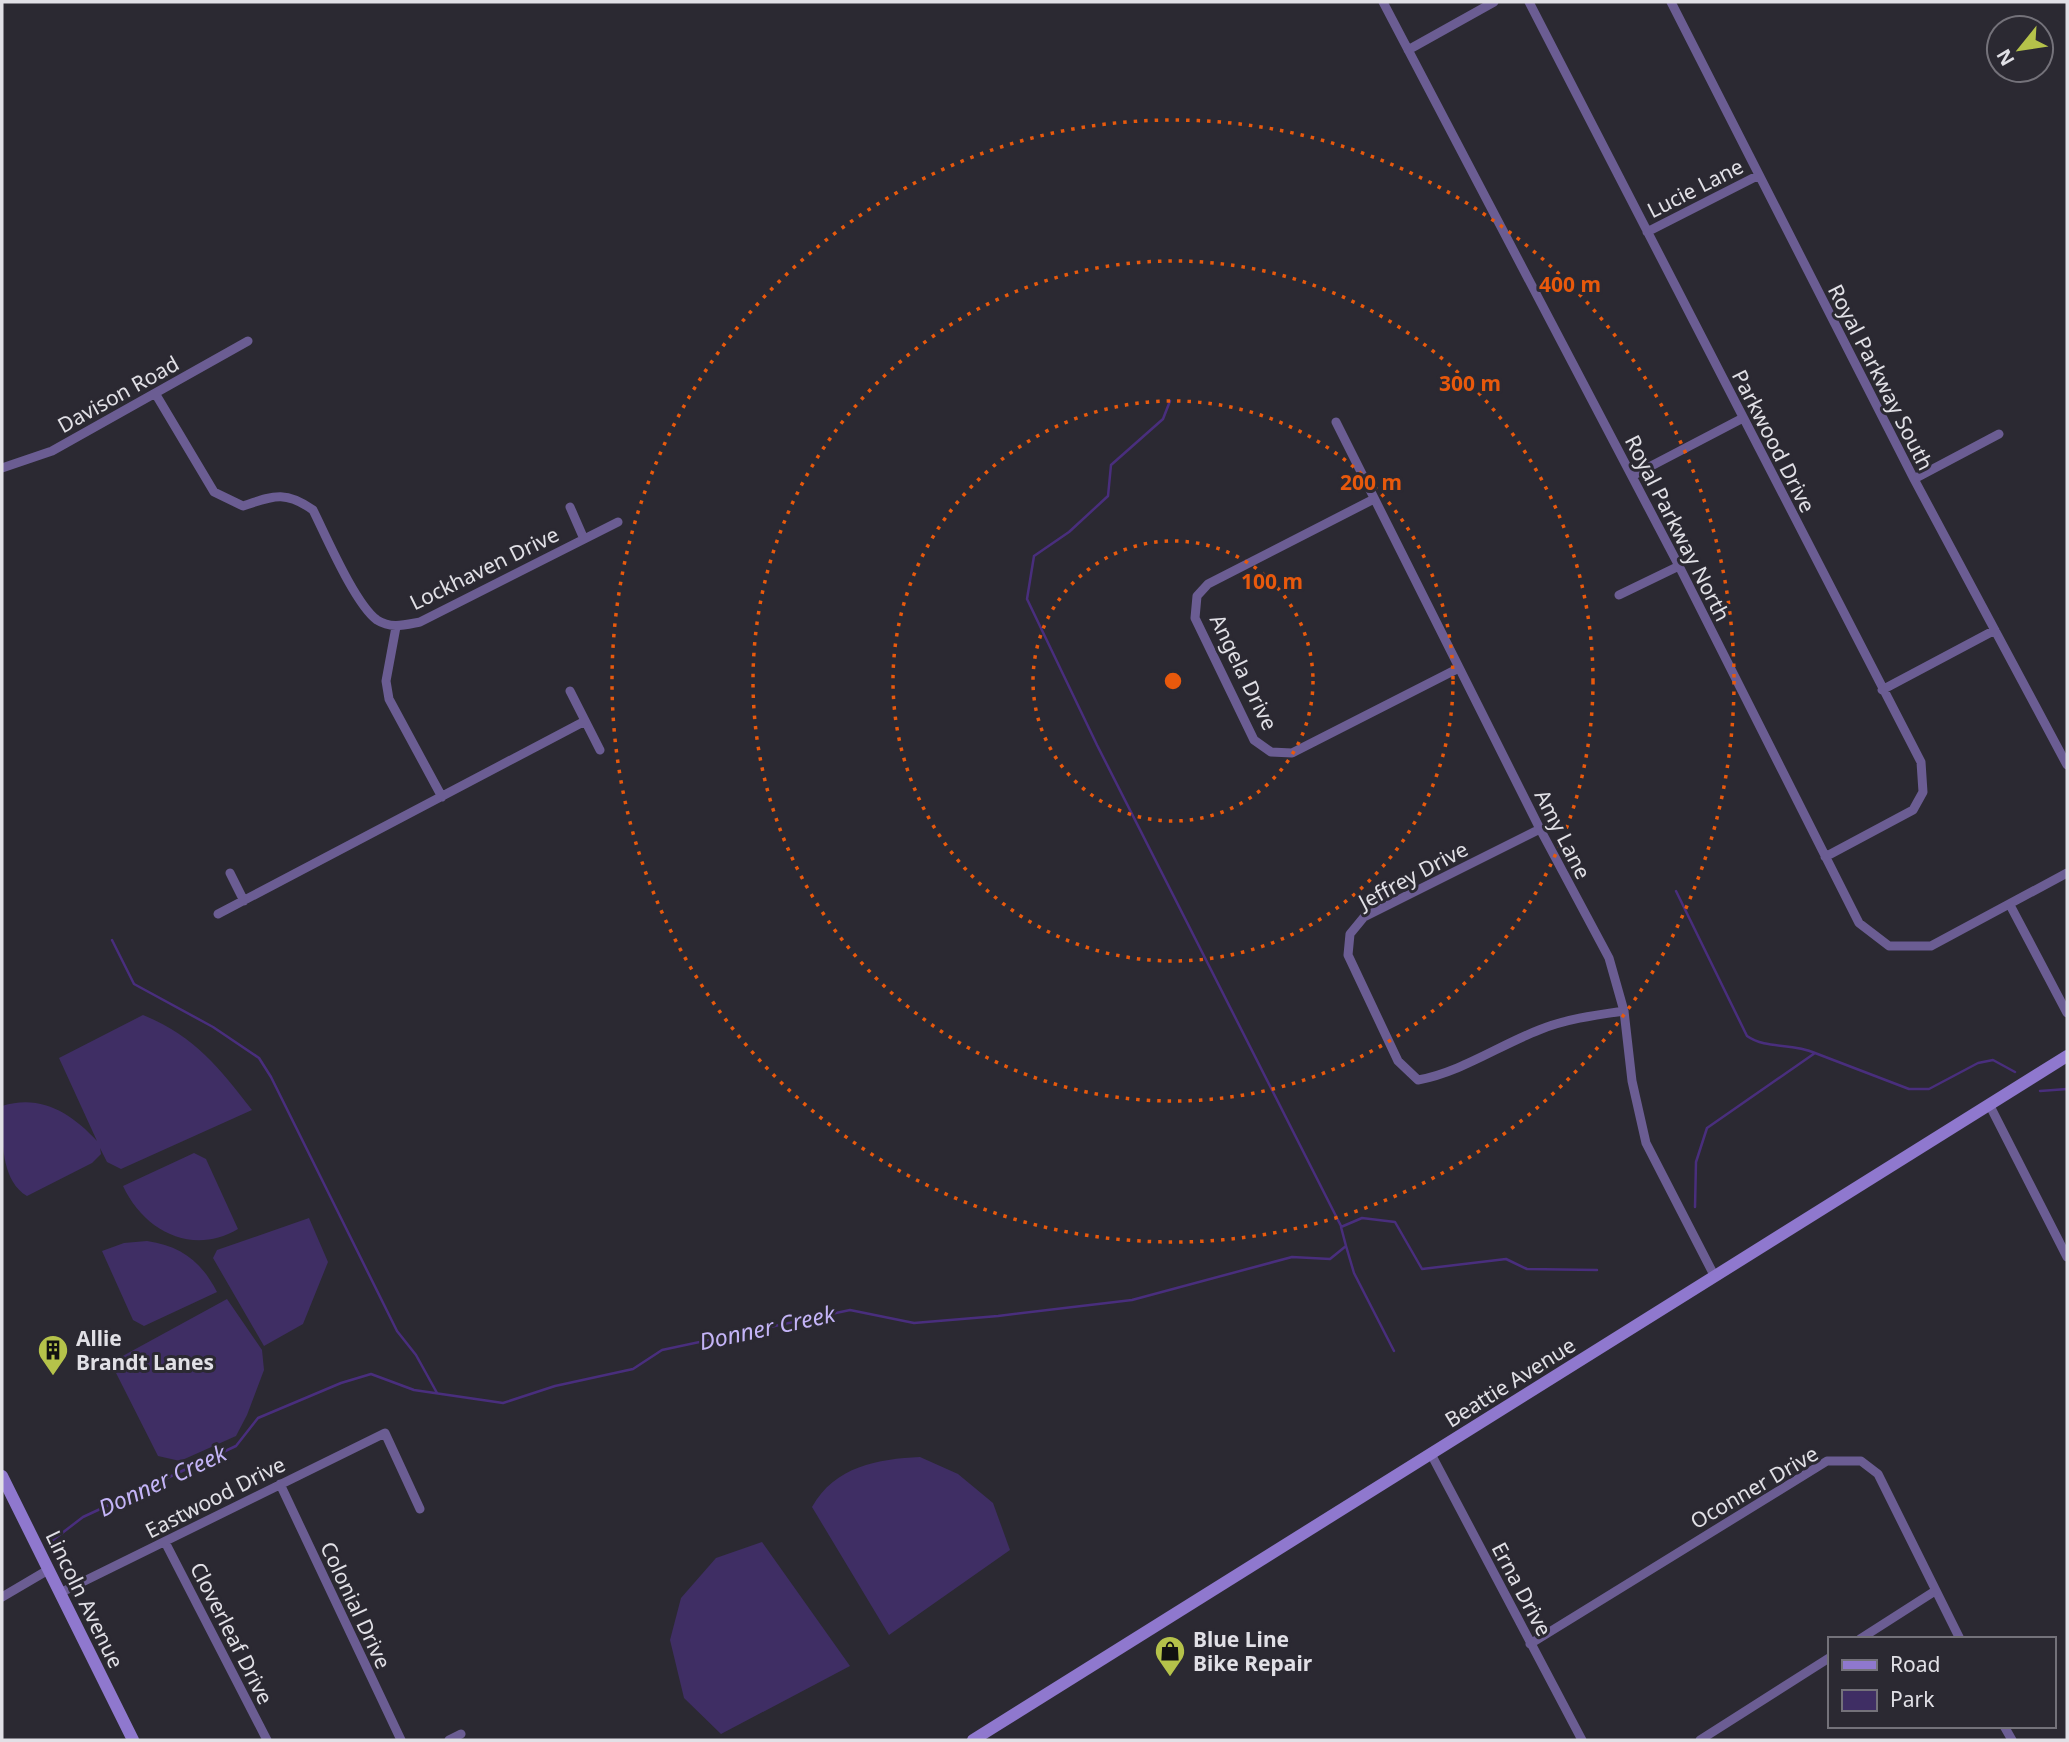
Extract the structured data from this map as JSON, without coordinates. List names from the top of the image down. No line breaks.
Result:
{"streets":{"street":["Lucie Lane","Royal Parkway South","Davison Road","Parkwood Drive","Royal Parkway North","Lockhaven Drive","Angela Drive","Amy Lane","Jeffrey Drive","Beattie Avenue","Oconner Drive","Eastwood Drive","Erna Drive","Lincoln Avenue","Colonial Drive","Cloverleaf Drive"]},"crossings":[["Lucie Lane","Royal Parkway South"],["Lucie Lane","Parkwood Drive"],["Davison Road","Lockhaven Drive"],["Parkwood Drive","Royal Parkway North"],["Angela Drive","Amy Lane"],["Amy Lane","Jeffrey Drive"],["Amy Lane","Beattie Avenue"],["Beattie Avenue","Erna Drive"],["Oconner Drive","Erna Drive"],["Eastwood Drive","Lincoln Avenue"],["Eastwood Drive","Colonial Drive"],["Eastwood Drive","Cloverleaf Drive"]],"water":["Donner Creek"],"places":{"building":["Allie Brandt Lanes"],"shop":["Blue Line Bike Repair"]},"legend":["Road","Park"],"north":"bottom left","rings":["400 m","300 m","200 m","100 m"]}
